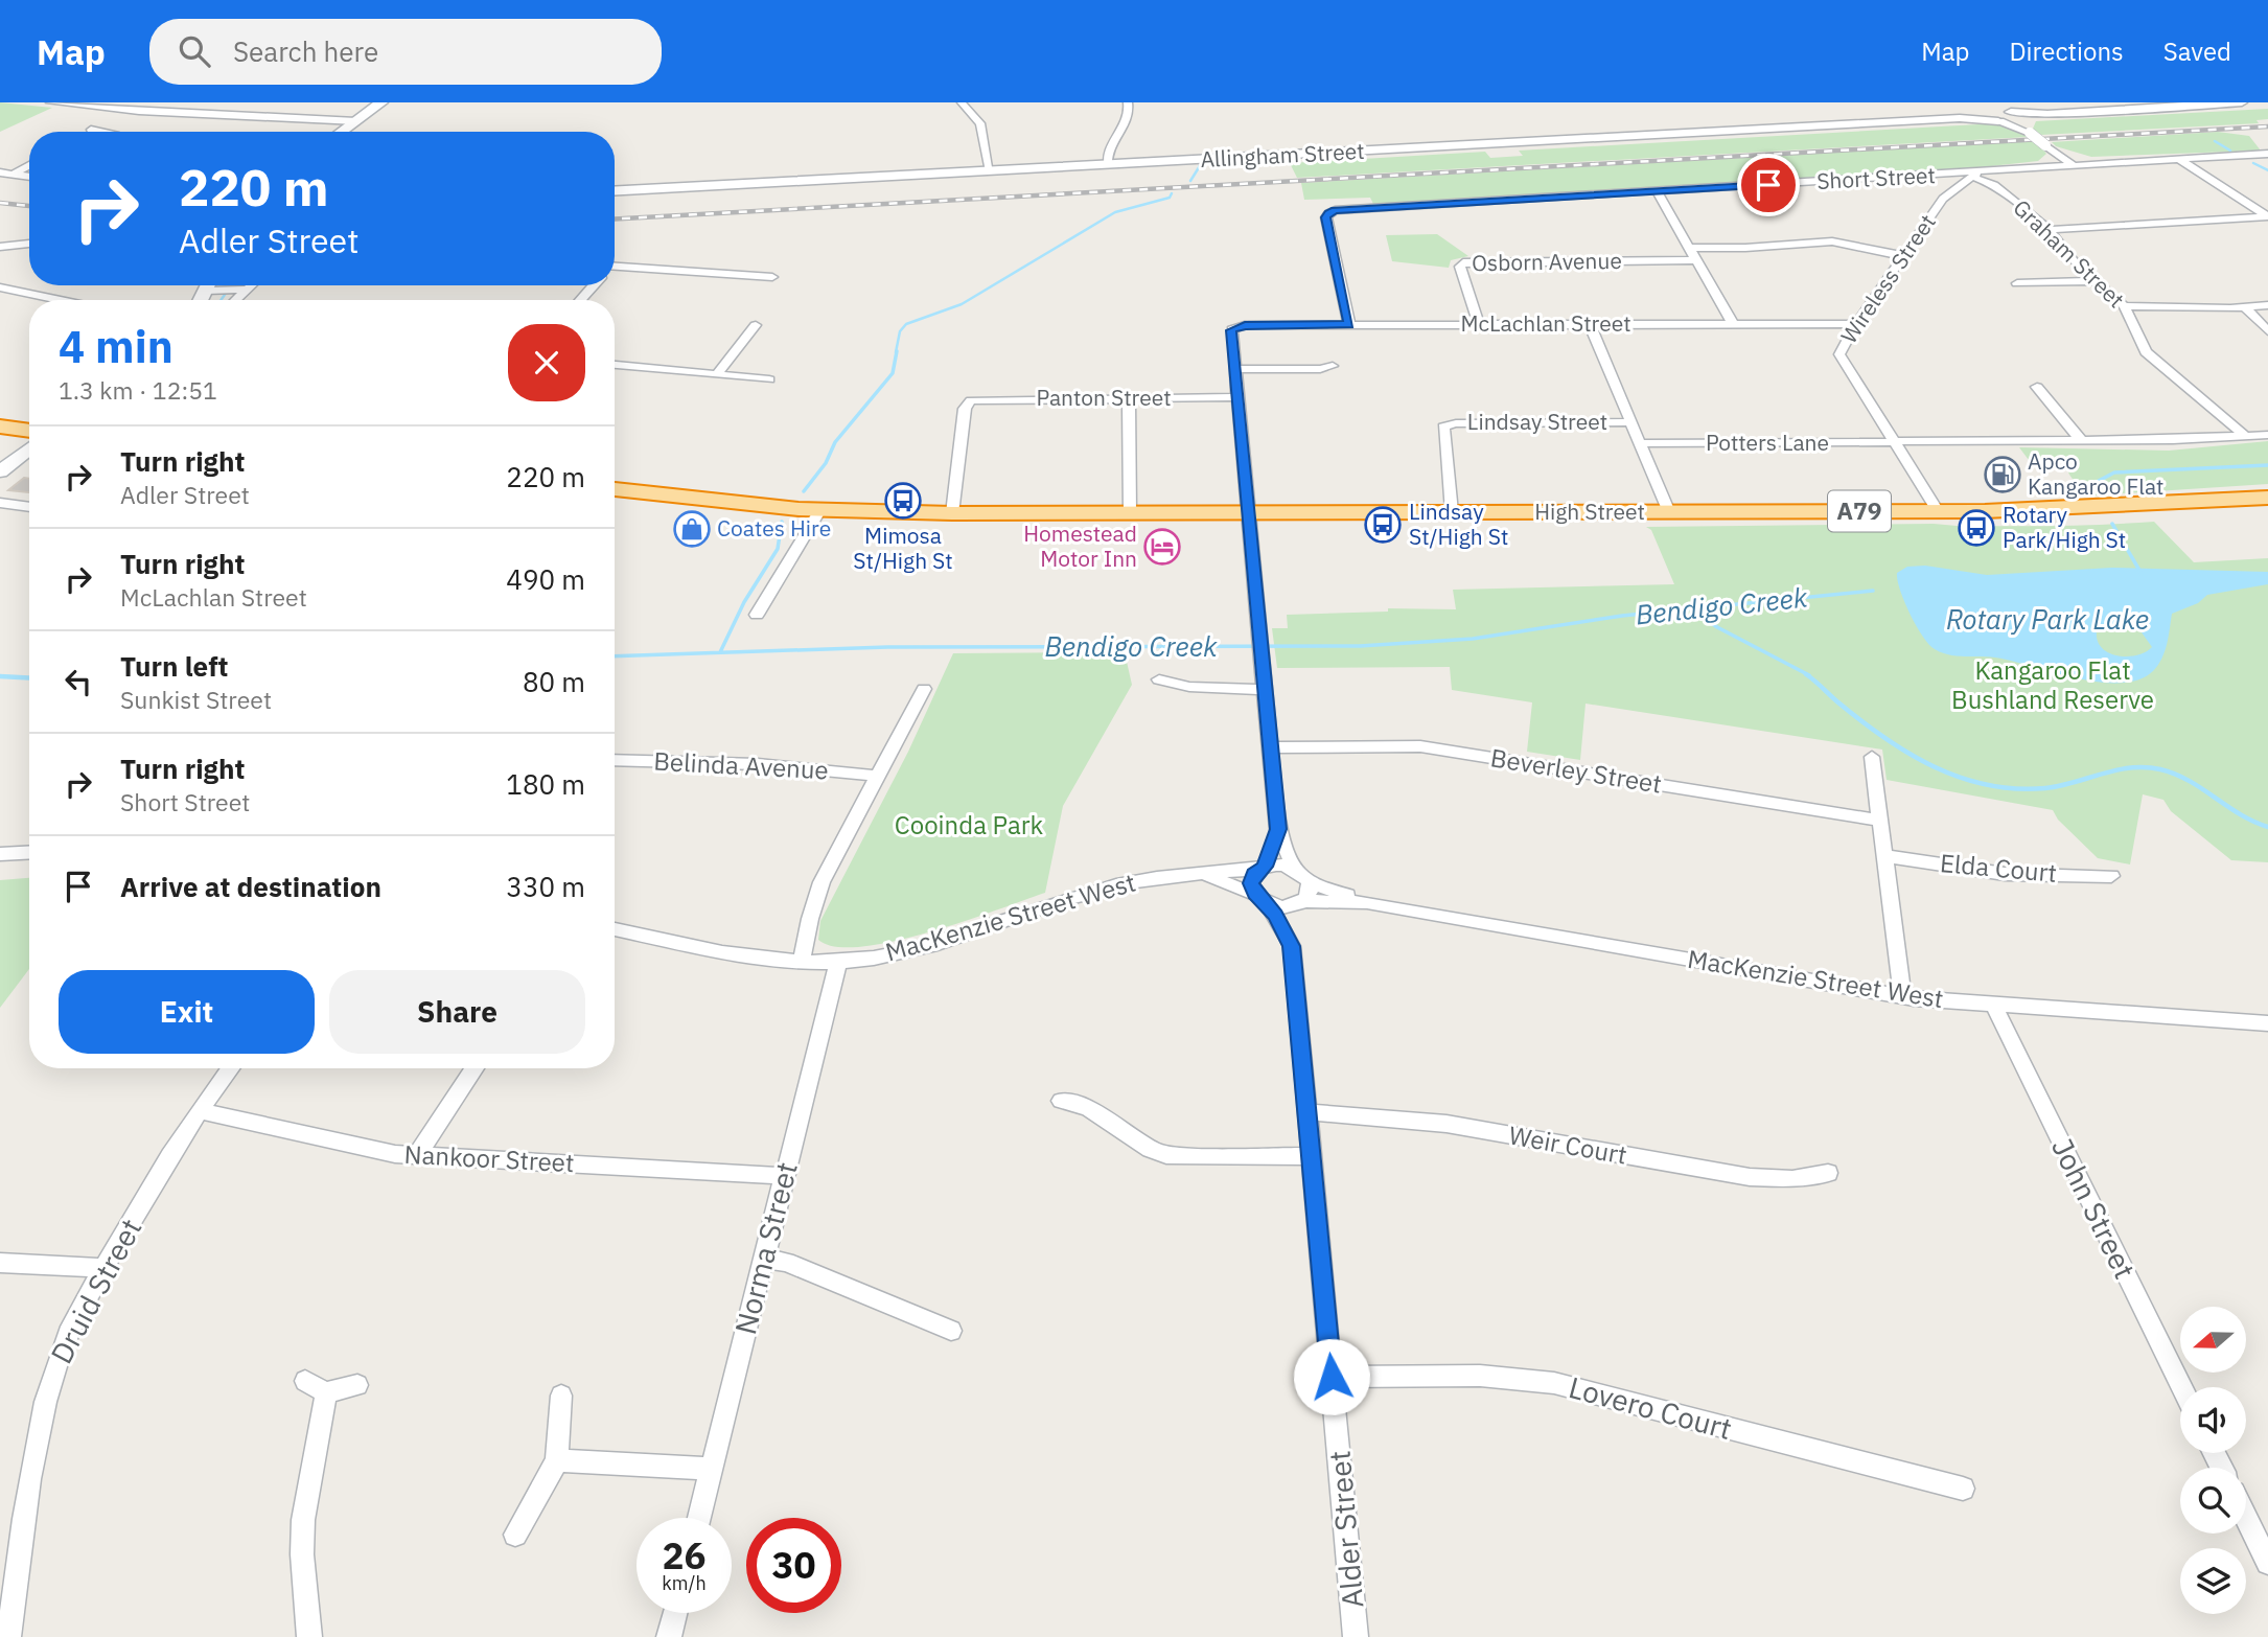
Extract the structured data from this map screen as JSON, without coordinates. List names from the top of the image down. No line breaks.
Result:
{"streets":{"highway":["A79","High Street"],"street":["Allingham Street","Short Street","Graham Street","Osborn Avenue","Wireless Street","McLachlan Street","Panton Street","Lindsay Street","Potters Lane","Belinda Avenue","Beverley Street","Elda Court","MacKenzie Street West","Weir Court","Nankoor Street","John Street","Norma Street","Druid Street","Lovero Court","Alder Street"]},"crossings":[["Short Street","Graham Street"],["Short Street","Wireless Street"],["Short Street","McLachlan Street"],["Graham Street","Wireless Street"],["Graham Street","Potters Lane"],["Osborn Avenue","McLachlan Street"],["Wireless Street","McLachlan Street"],["Wireless Street","Potters Lane"],["Wireless Street","High Street"],["Panton Street","High Street"],["Lindsay Street","High Street"],["MacKenzie Street West","John Street"],["MacKenzie Street West","Norma Street"],["MacKenzie Street West","Alder Street"],["Weir Court","Alder Street"],["Nankoor Street","Norma Street"],["Nankoor Street","Druid Street"],["Lovero Court","Alder Street"]],"water":["Bendigo Creek","Rotary Park Lake"],"parks":["Kangaroo Flat Bushland Reserve","Cooinda Park"],"places":{"fuel station":["Apco Kangaroo Flat"],"bus stop":["Mimosa St/High St","Lindsay St/High St","Rotary Park/High St"],"shop":["Coates Hire"],"hotel":["Homestead Motor Inn"]},"north":"left","page":{"header":"Map","search":"Search here","nav":["Map","Directions","Saved"],"turn":["220 m","Adler Street"],"heading":["4 min","1.3 km · 12:51"],"list":[{"name":"Turn right","note":"Adler Street","value":"220 m"},{"name":"Turn right","note":"McLachlan Street","value":"490 m"},{"name":"Turn left","note":"Sunkist Street","value":"80 m"},{"name":"Turn right","note":"Short Street","value":"180 m"},{"name":"Arrive at destination","value":"330 m"}],"buttons":["Exit","Share"],"speed":"26 km/h","limit":"30"}}
